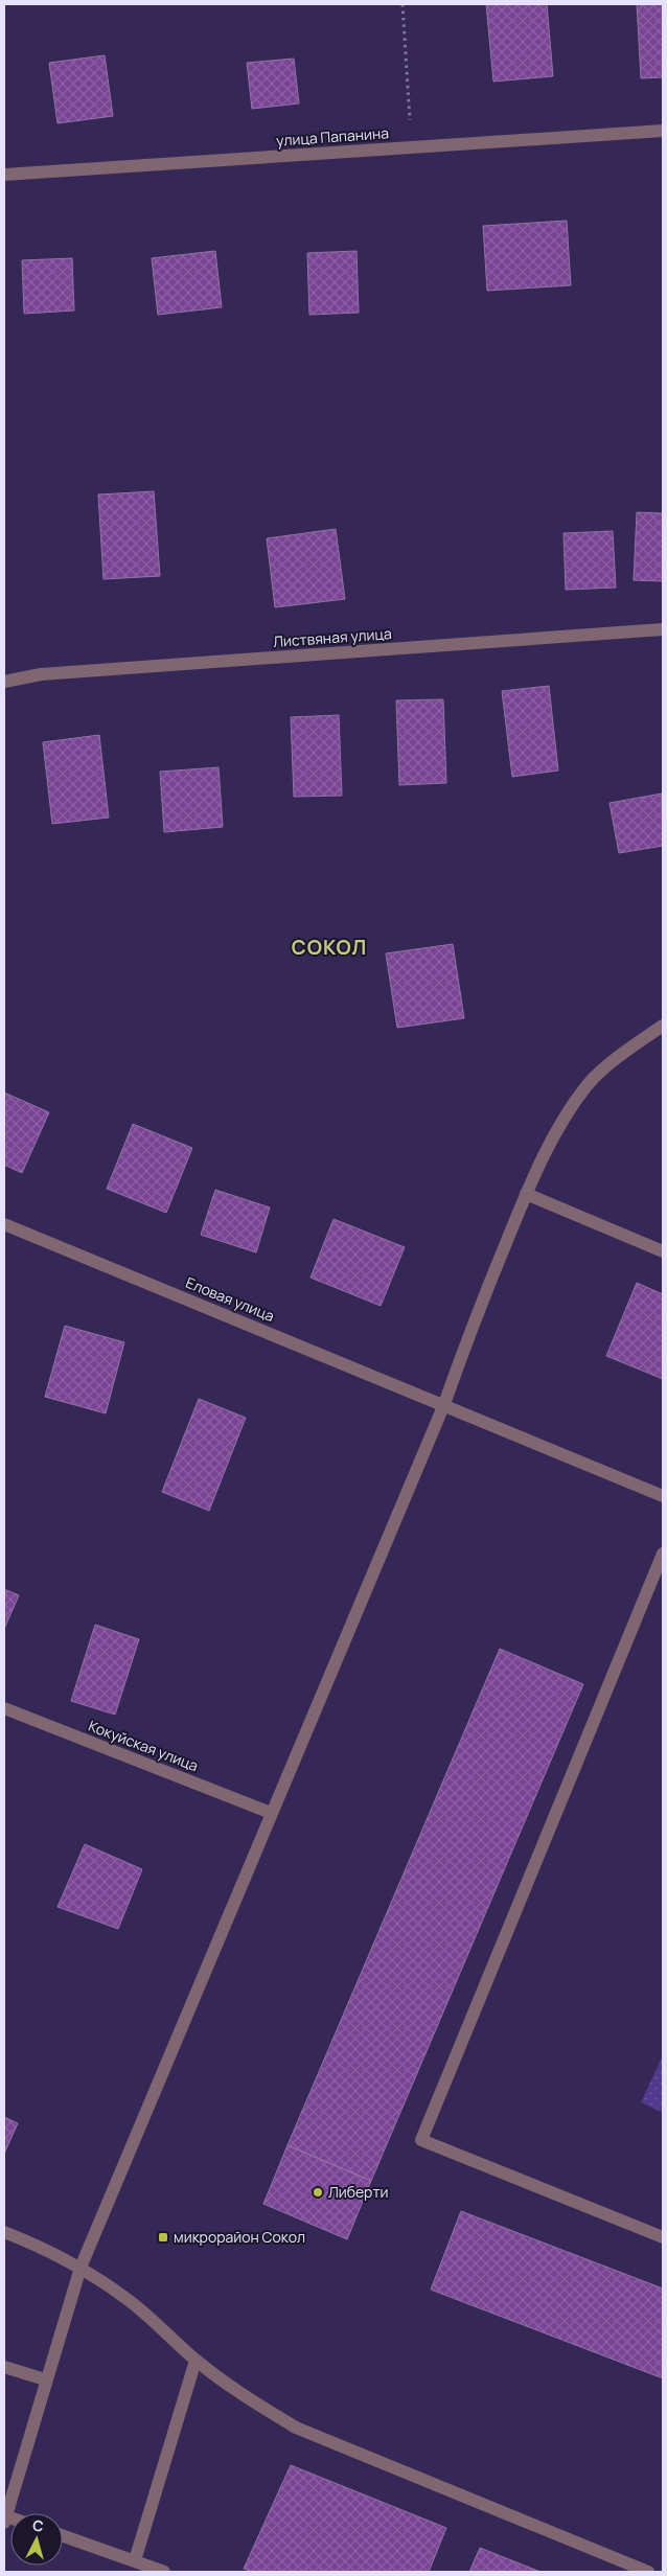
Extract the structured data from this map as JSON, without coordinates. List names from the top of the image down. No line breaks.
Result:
{"streets":{"street":["улица Папанина","Листвяная улица","Еловая улица","Кокуйская улица"]},"districts":["СОКОЛ"],"places":{"other":["Либерти"],"transit":["микрорайон Сокол"]},"north":"top"}
